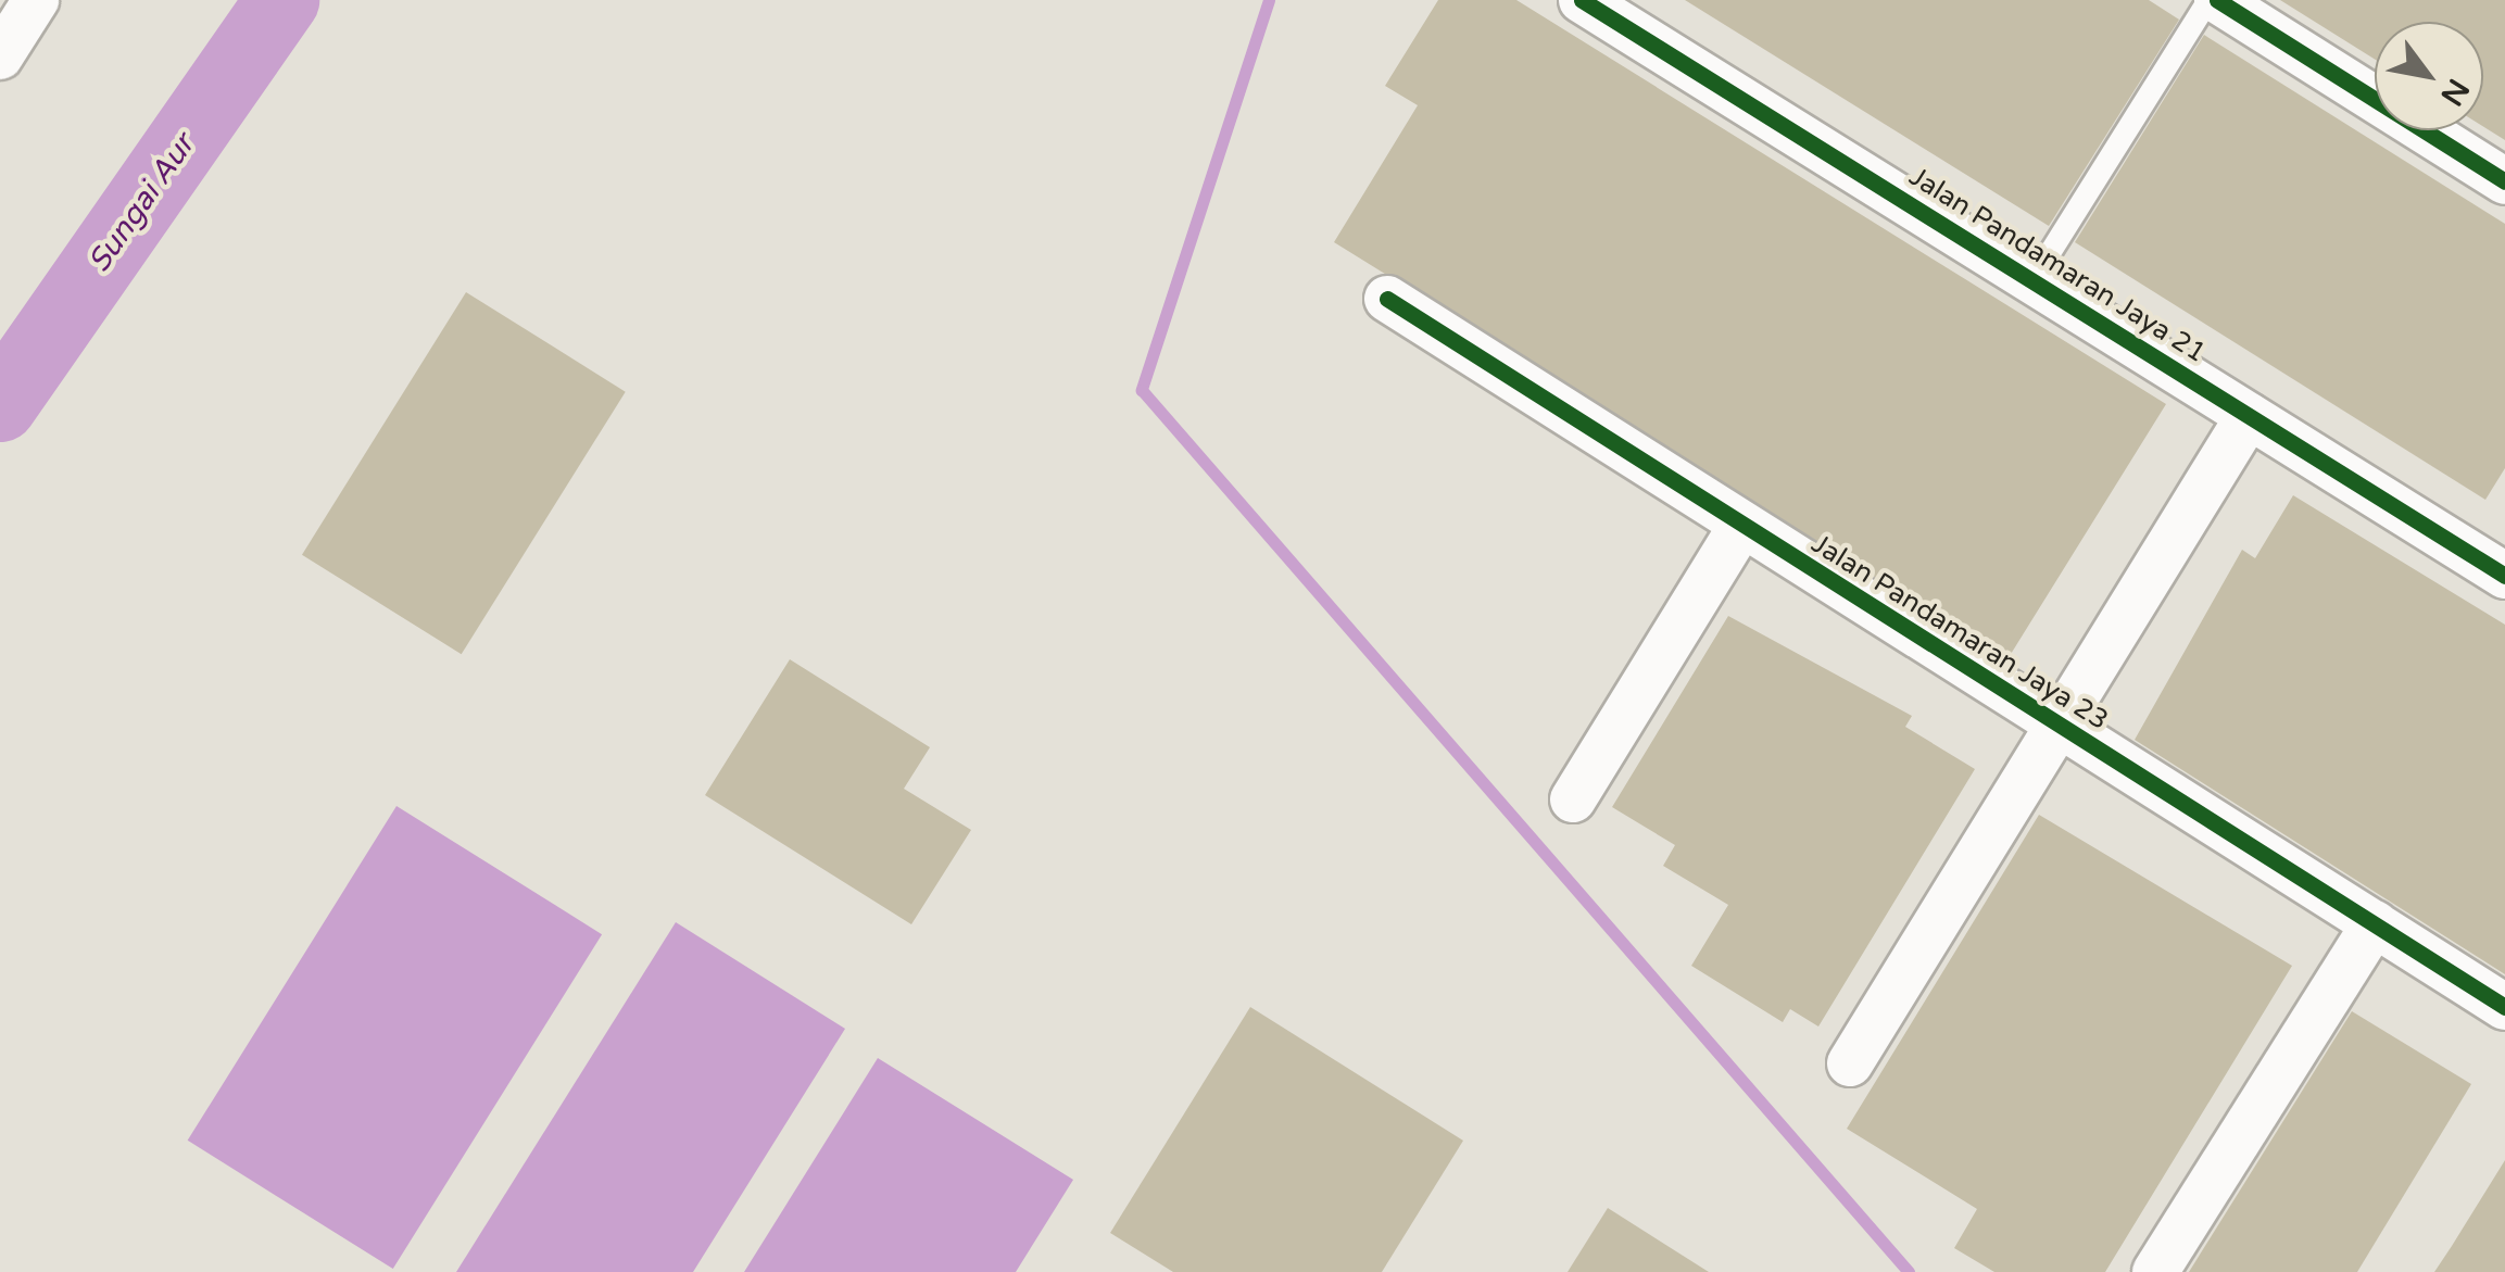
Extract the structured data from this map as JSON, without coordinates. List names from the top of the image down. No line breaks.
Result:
{"streets":{"street":["Jalan Pandamaran Jaya 21","Jalan Pandamaran Jaya 23"]},"water":["Sungai Aur"],"north":"bottom right"}
